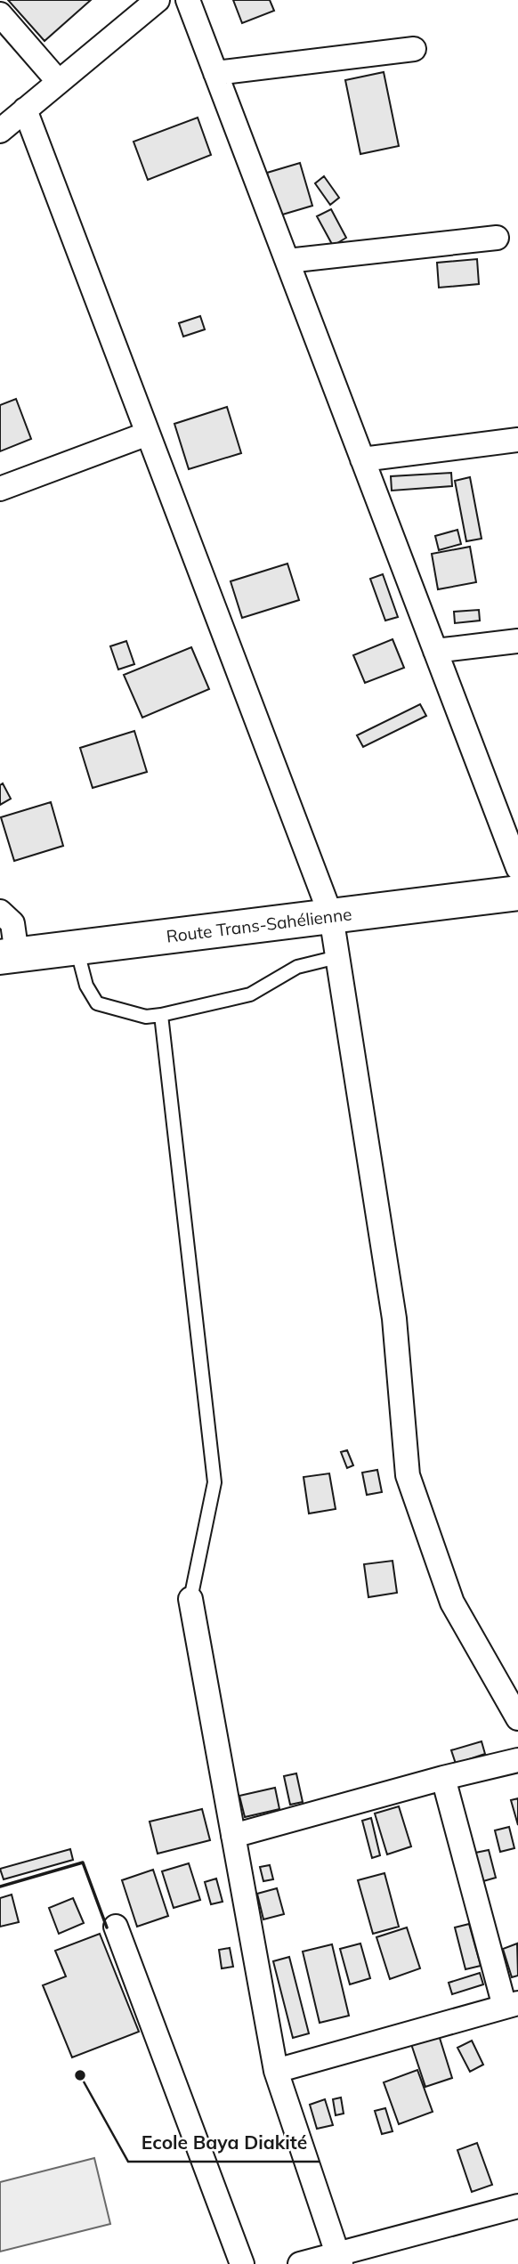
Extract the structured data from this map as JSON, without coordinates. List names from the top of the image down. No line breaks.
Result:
{"streets":{"highway":["Route Trans-Sahélienne"]},"places":["Ecole Baya Diakité"]}
